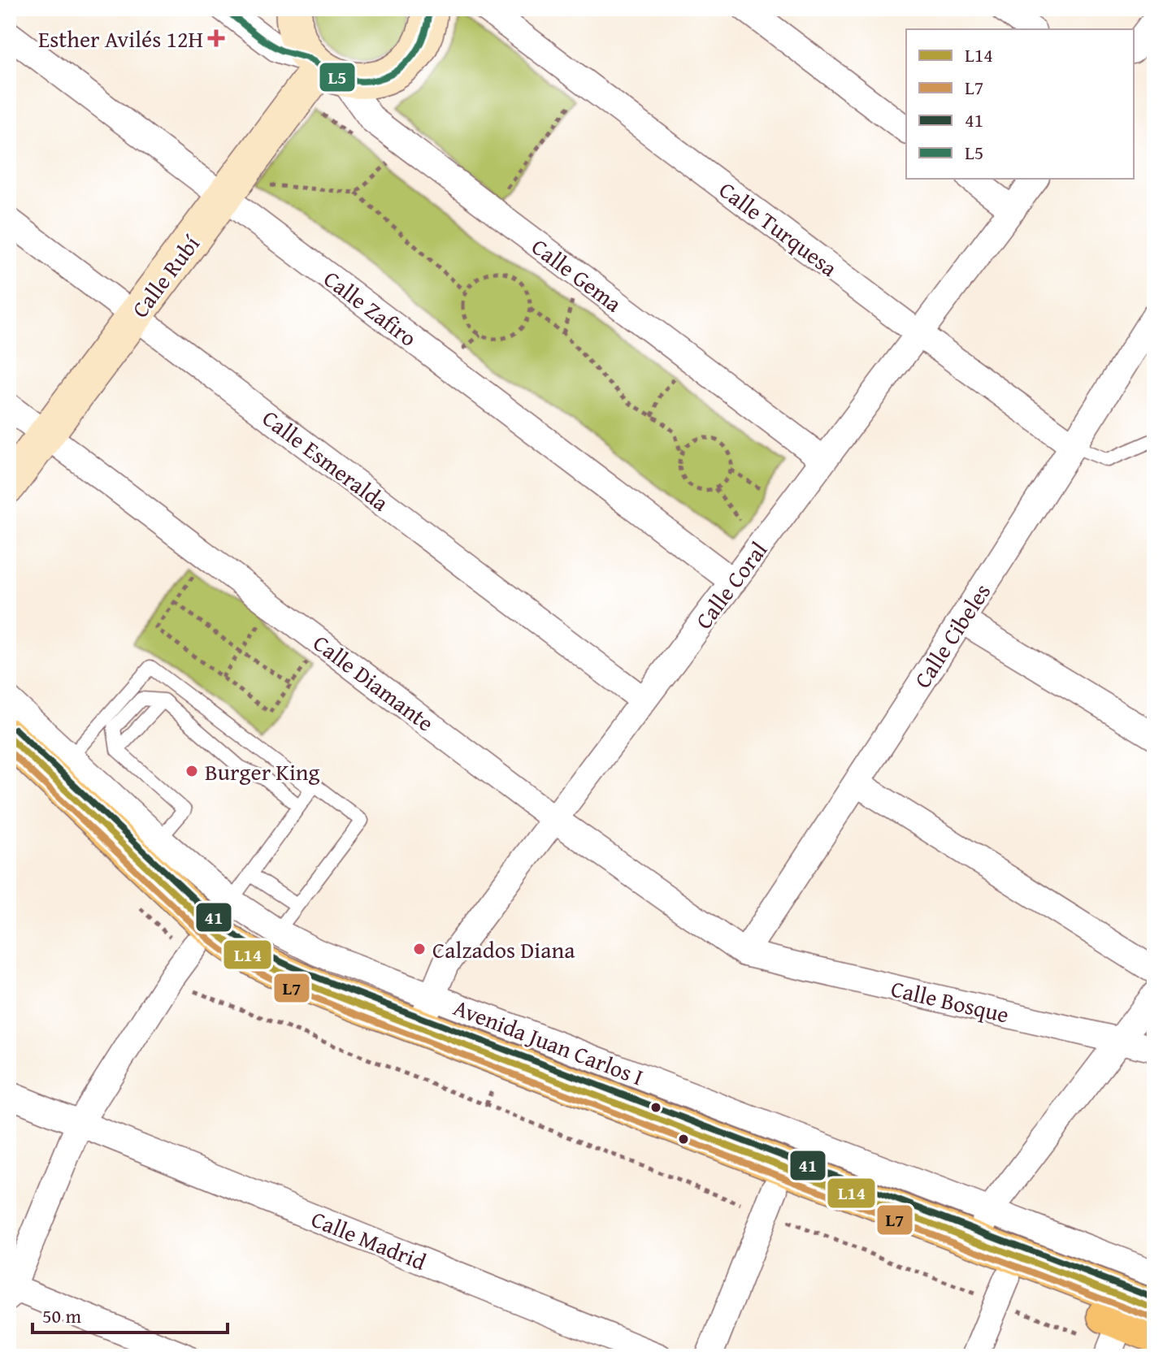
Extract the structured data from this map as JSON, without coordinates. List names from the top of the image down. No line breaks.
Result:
{"streets":{"main road":["Calle Rubí","Avenida Juan Carlos I"],"street":["Calle Turquesa","Calle Gema","Calle Zafiro","Calle Esmeralda","Calle Coral","Calle Cibeles","Calle Diamante","Calle Bosque","Calle Madrid"]},"crossings":[["Calle Turquesa","Calle Coral"],["Calle Turquesa","Calle Cibeles"],["Calle Gema","Calle Rubí"],["Calle Gema","Calle Coral"],["Calle Rubí","Calle Zafiro"],["Calle Rubí","Calle Esmeralda"],["Calle Rubí","Calle Diamante"],["Calle Zafiro","Calle Coral"],["Calle Esmeralda","Calle Coral"],["Calle Coral","Calle Diamante"],["Calle Coral","Avenida Juan Carlos I"],["Calle Cibeles","Calle Diamante"],["Calle Cibeles","Calle Bosque"],["Calle Diamante","Calle Bosque"]],"places":{"health":["Esther Avilés 12H"],"other":["Burger King","Calzados Diana"]},"lines":["transit line L5","transit line 41","transit line L14","transit line L7"],"legend":["L14","L7","41","L5"],"scale_bar":"50 m"}
